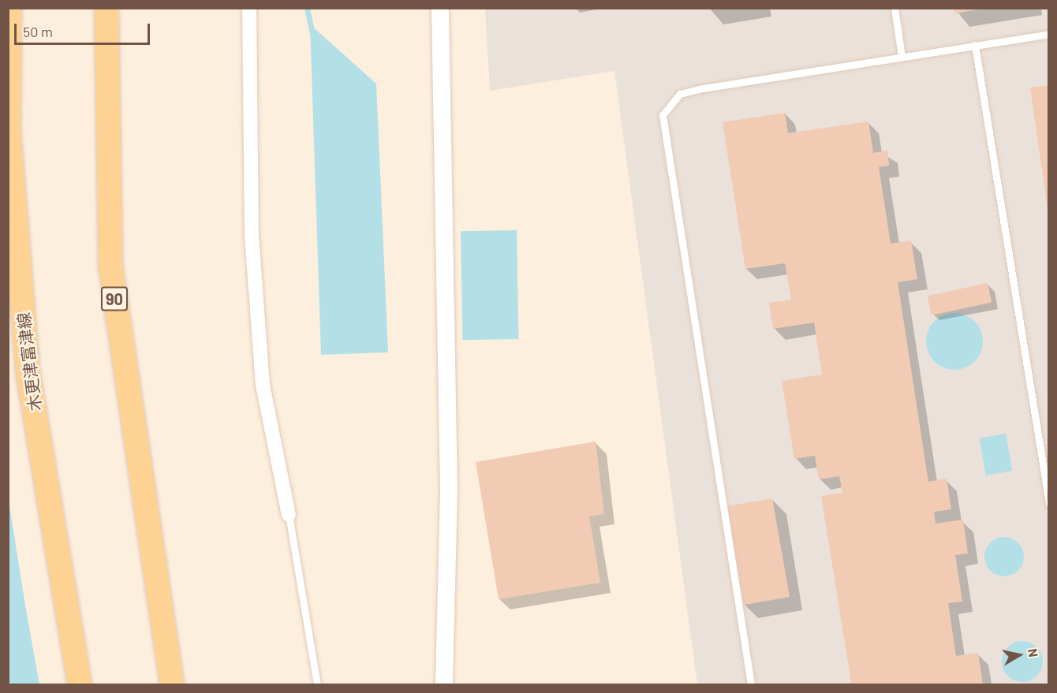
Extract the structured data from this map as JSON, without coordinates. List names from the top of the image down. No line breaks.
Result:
{"streets":{"main road":["90","木更津富津線"]},"scale_bar":"50 m","north":"right"}
